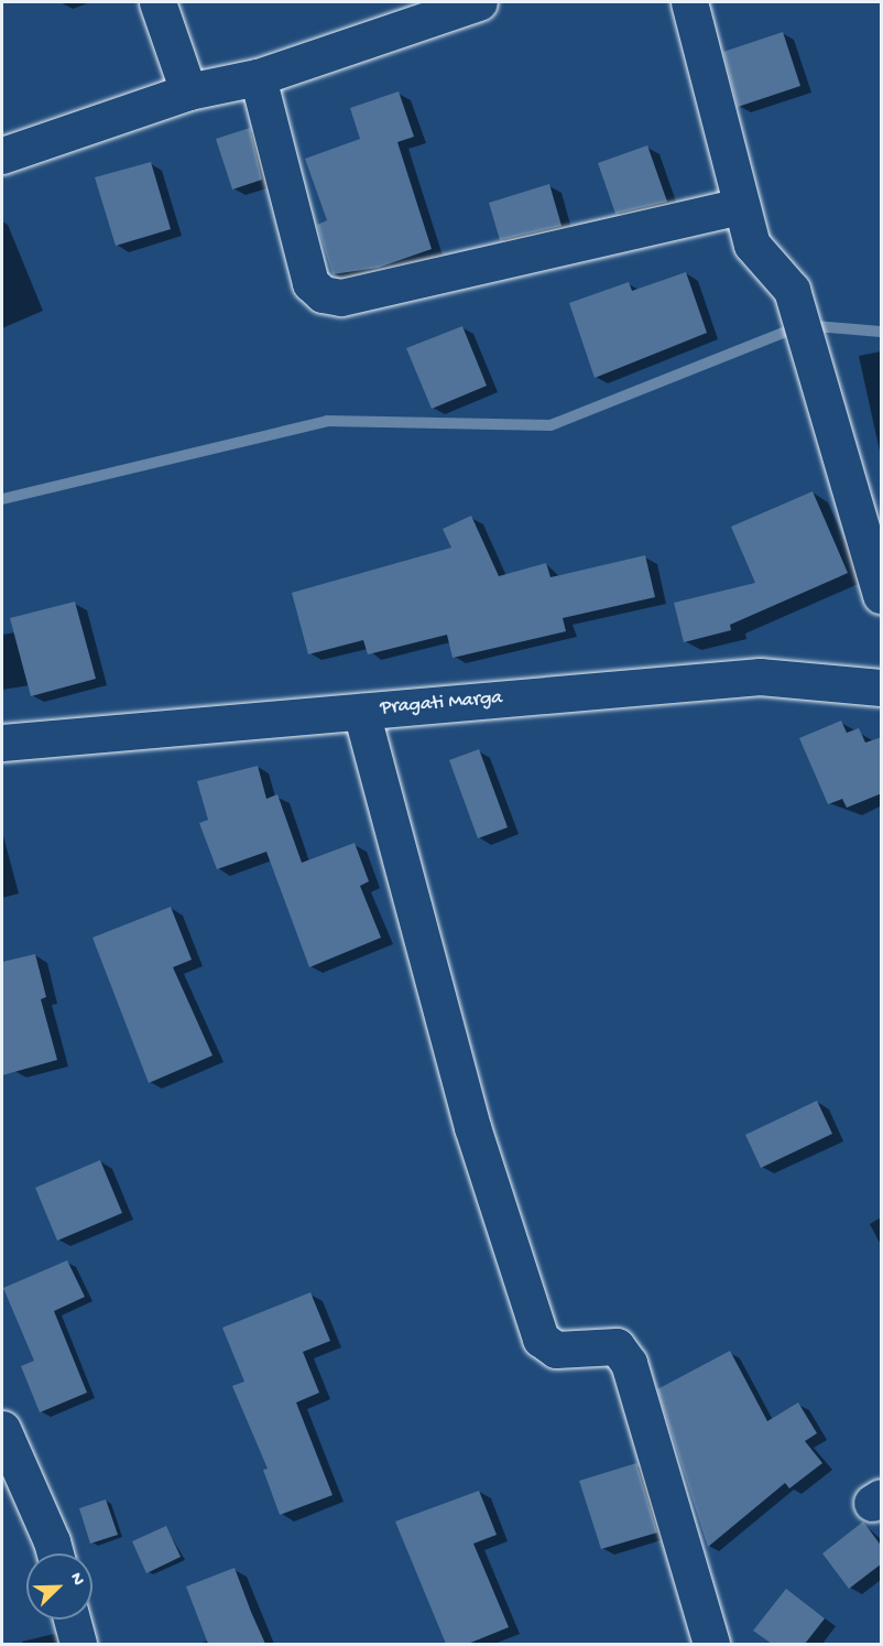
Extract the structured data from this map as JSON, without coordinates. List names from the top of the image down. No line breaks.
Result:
{"streets":{"street":["Pragati Marga"]},"north":"top right"}
